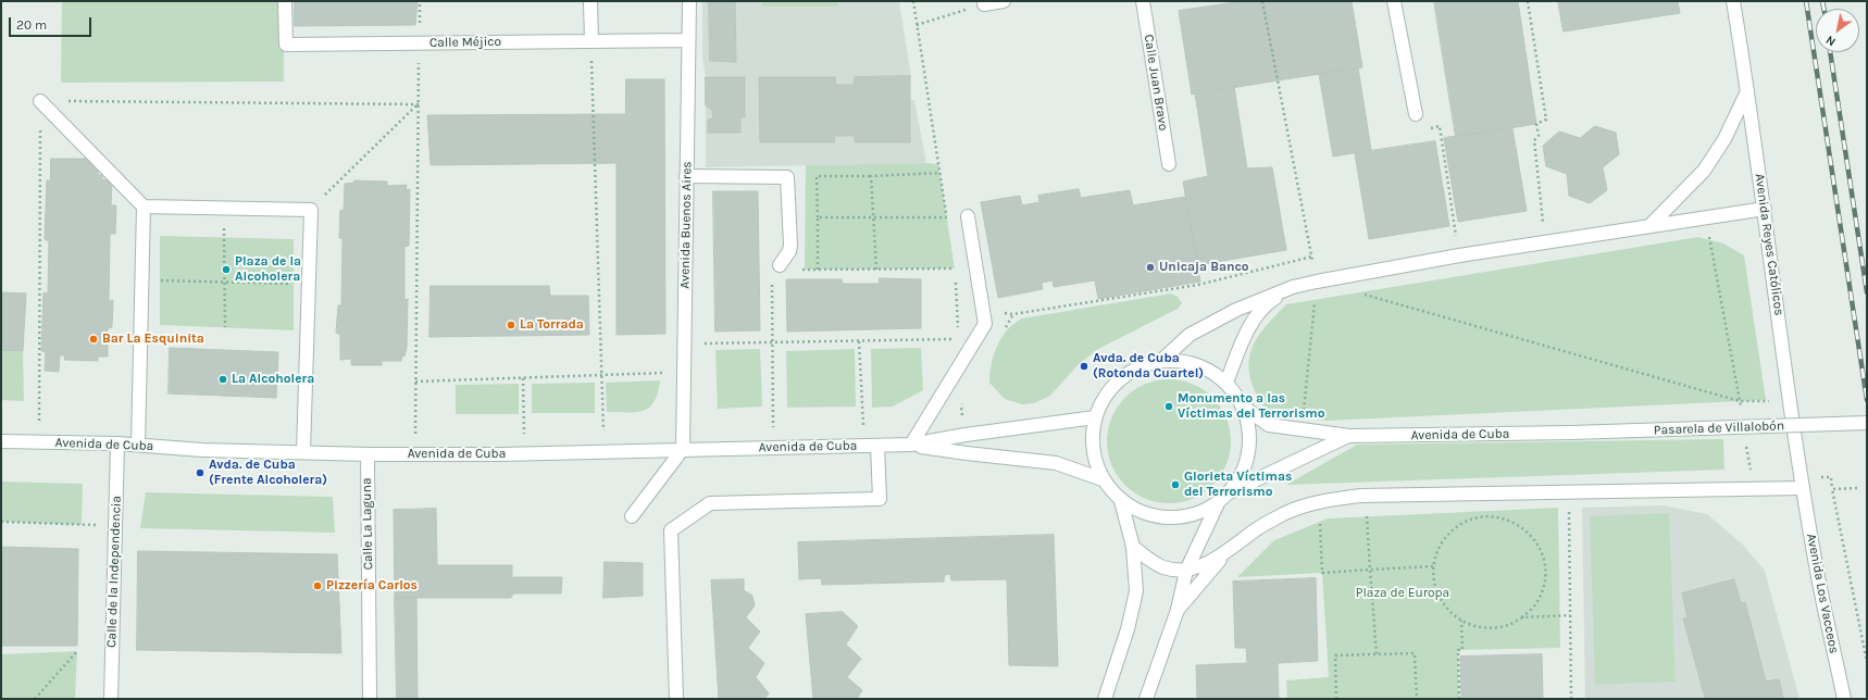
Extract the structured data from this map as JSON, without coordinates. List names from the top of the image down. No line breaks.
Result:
{"streets":{"street":["Calle Méjico","Calle Juan Bravo","Avenida Buenos Aires","Avenida Reyes Católicos","Pasarela de Villalobón","Avenida de Cuba","Calle La Laguna","Calle de la Independencia","Avenida Los Vacceos"]},"crossings":[["Calle Méjico","Avenida Buenos Aires"],["Avenida Buenos Aires","Avenida de Cuba"],["Avenida Reyes Católicos","Avenida Los Vacceos"],["Pasarela de Villalobón","Avenida de Cuba"],["Avenida de Cuba","Calle La Laguna"],["Avenida de Cuba","Calle de la Independencia"]],"parks":["Plaza de Europa"],"places":["Unicaja Banco","Plaza de la Alcoholera","La Torrada","Bar La Esquinita","Avda. de Cuba (Rotonda Cuartel)","La Alcoholera","Monumento a las Víctimas del Terrorismo","Avda. de Cuba (Frente Alcoholera)","Glorieta Víctimas del Terrorismo","Pizzería Carlos"],"scale_bar":"20 m","north":"bottom left"}
